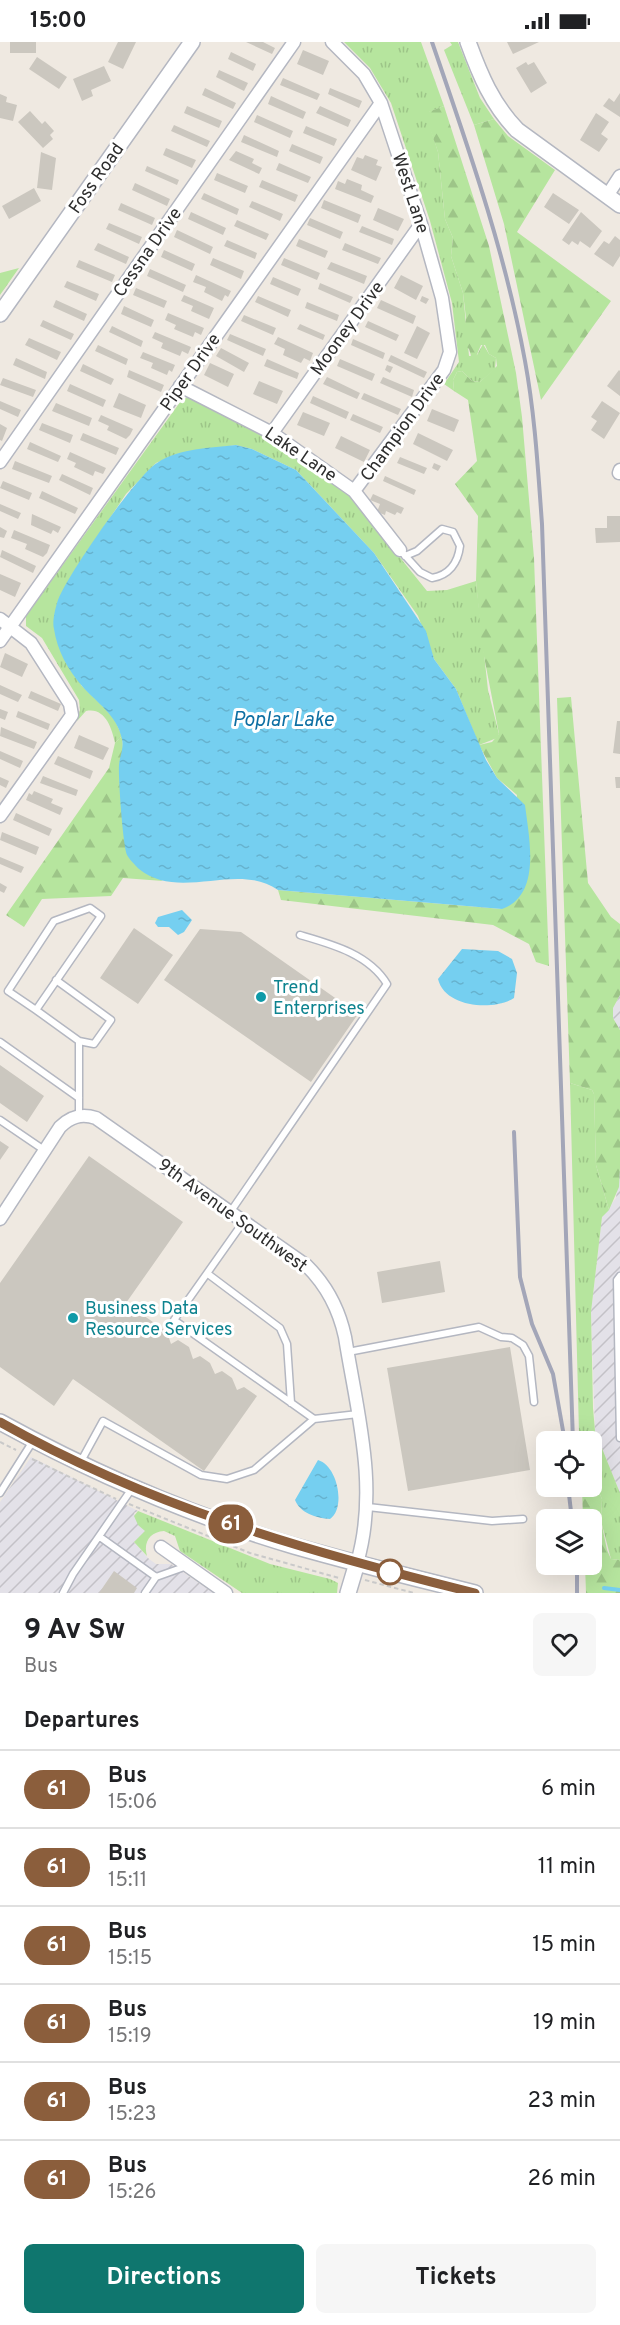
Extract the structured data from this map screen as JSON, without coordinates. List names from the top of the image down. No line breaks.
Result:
{"streets":{"street":["Foss Road","West Lane","Cessna Drive","Mooney Drive","Piper Drive","Champion Drive","Lake Lane","9th Avenue Southwest"]},"crossings":[["West Lane","Mooney Drive"],["West Lane","Piper Drive"],["West Lane","Champion Drive"],["Mooney Drive","Lake Lane"],["Piper Drive","Lake Lane"],["Champion Drive","Lake Lane"]],"water":["Poplar Lake"],"places":["Trend Enterprises","Business Data Resource Services"],"lines":["bus line 61"],"page":{"status":"15:00","on_map":"61","heading":[["9 Av Sw","Bus"],"Departures"],"list":[{"mark":"61","name":"Bus","note":"15:06","value":"6 min"},{"mark":"61","name":"Bus","note":"15:11","value":"11 min"},{"mark":"61","name":"Bus","note":"15:15","value":"15 min"},{"mark":"61","name":"Bus","note":"15:19","value":"19 min"},{"mark":"61","name":"Bus","note":"15:23","value":"23 min"},{"mark":"61","name":"Bus","note":"15:26","value":"26 min"}],"buttons":["Directions","Tickets"]}}
